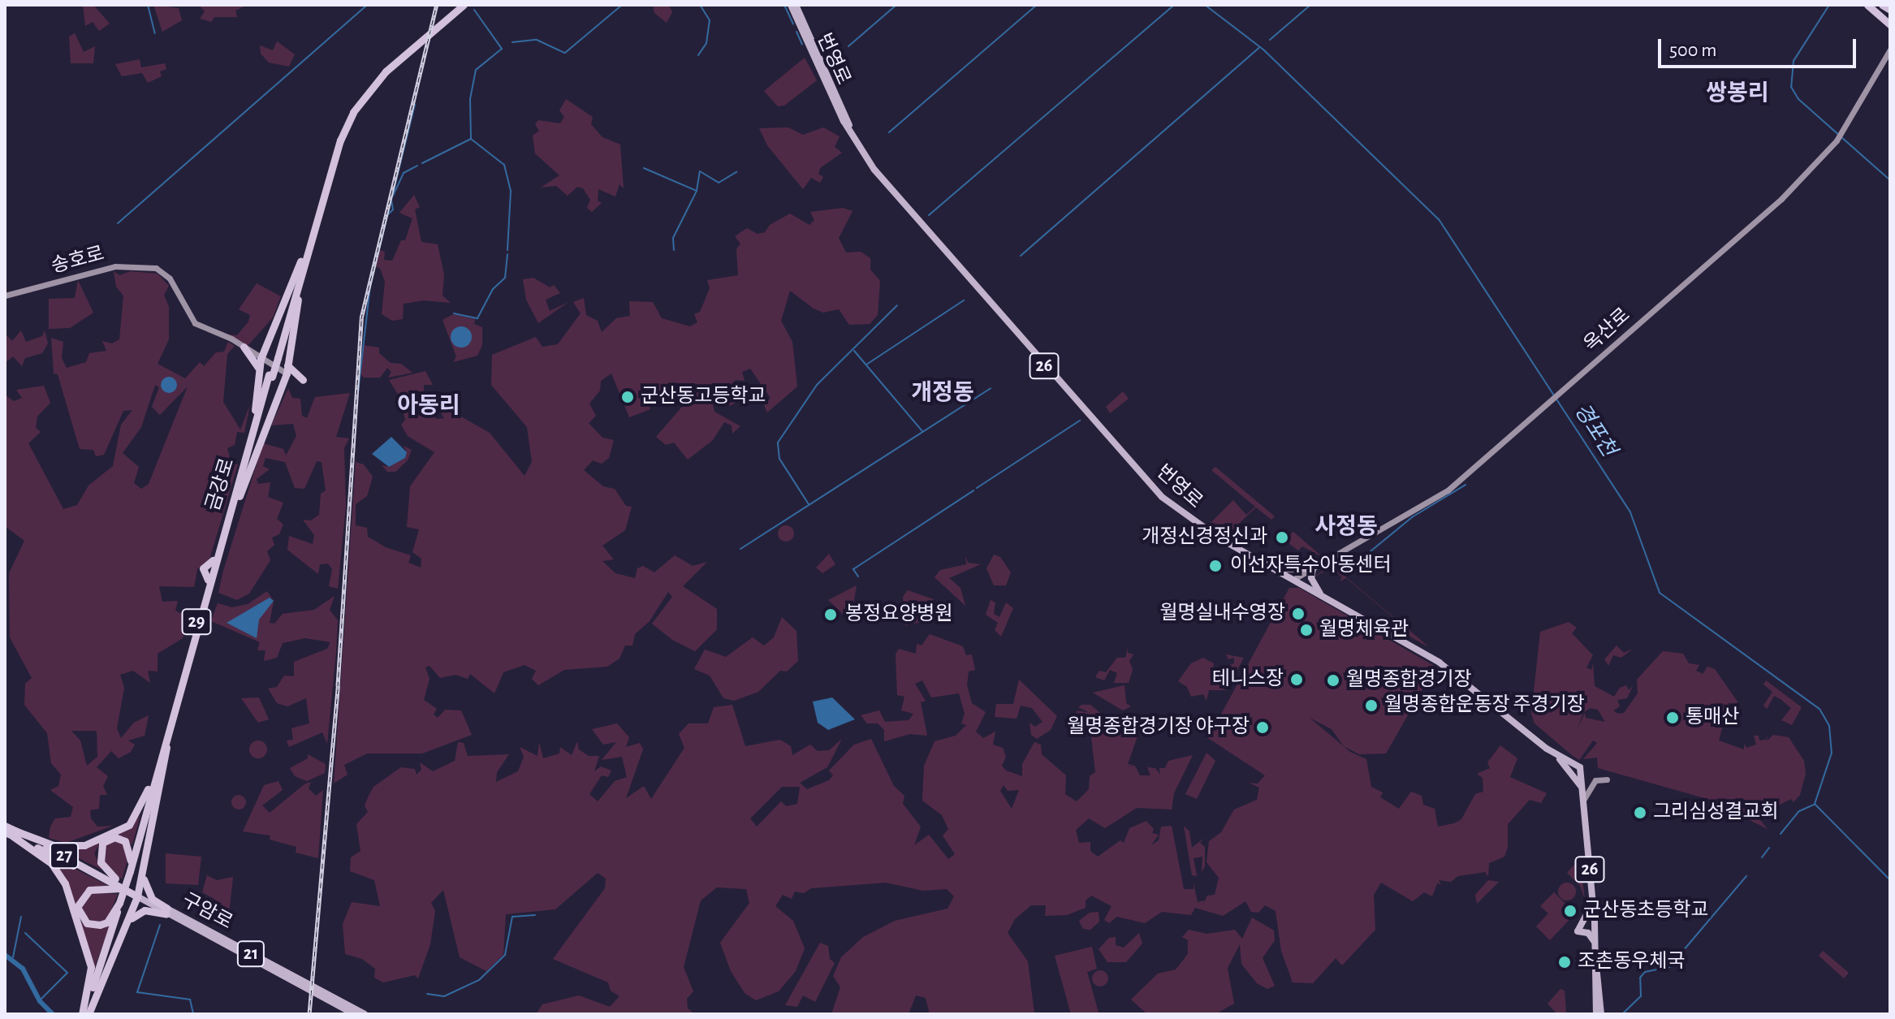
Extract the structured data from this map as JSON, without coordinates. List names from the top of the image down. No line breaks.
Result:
{"streets":{"highway":["금강로","29","27","구암로","21"],"main road":["번영로","송호로","옥산로","26"]},"crossings":[["번영로","옥산로"],["금강로","29"],["금강로","21"],["구암로","21"]],"districts":["쌍봉리","개정동","아동리","사정동"],"water":["경포천"],"places":["군산동고등학교","개정신경정신과","이선자특수아동센터","월명실내수영장","봉정요양병원","월명체육관","테니스장","월명종합경기장","월명종합운동장 주경기장","통매산","월명종합경기장 야구장","그리심성결교회","군산동초등학교","조촌동우체국"],"scale_bar":"500 m"}
